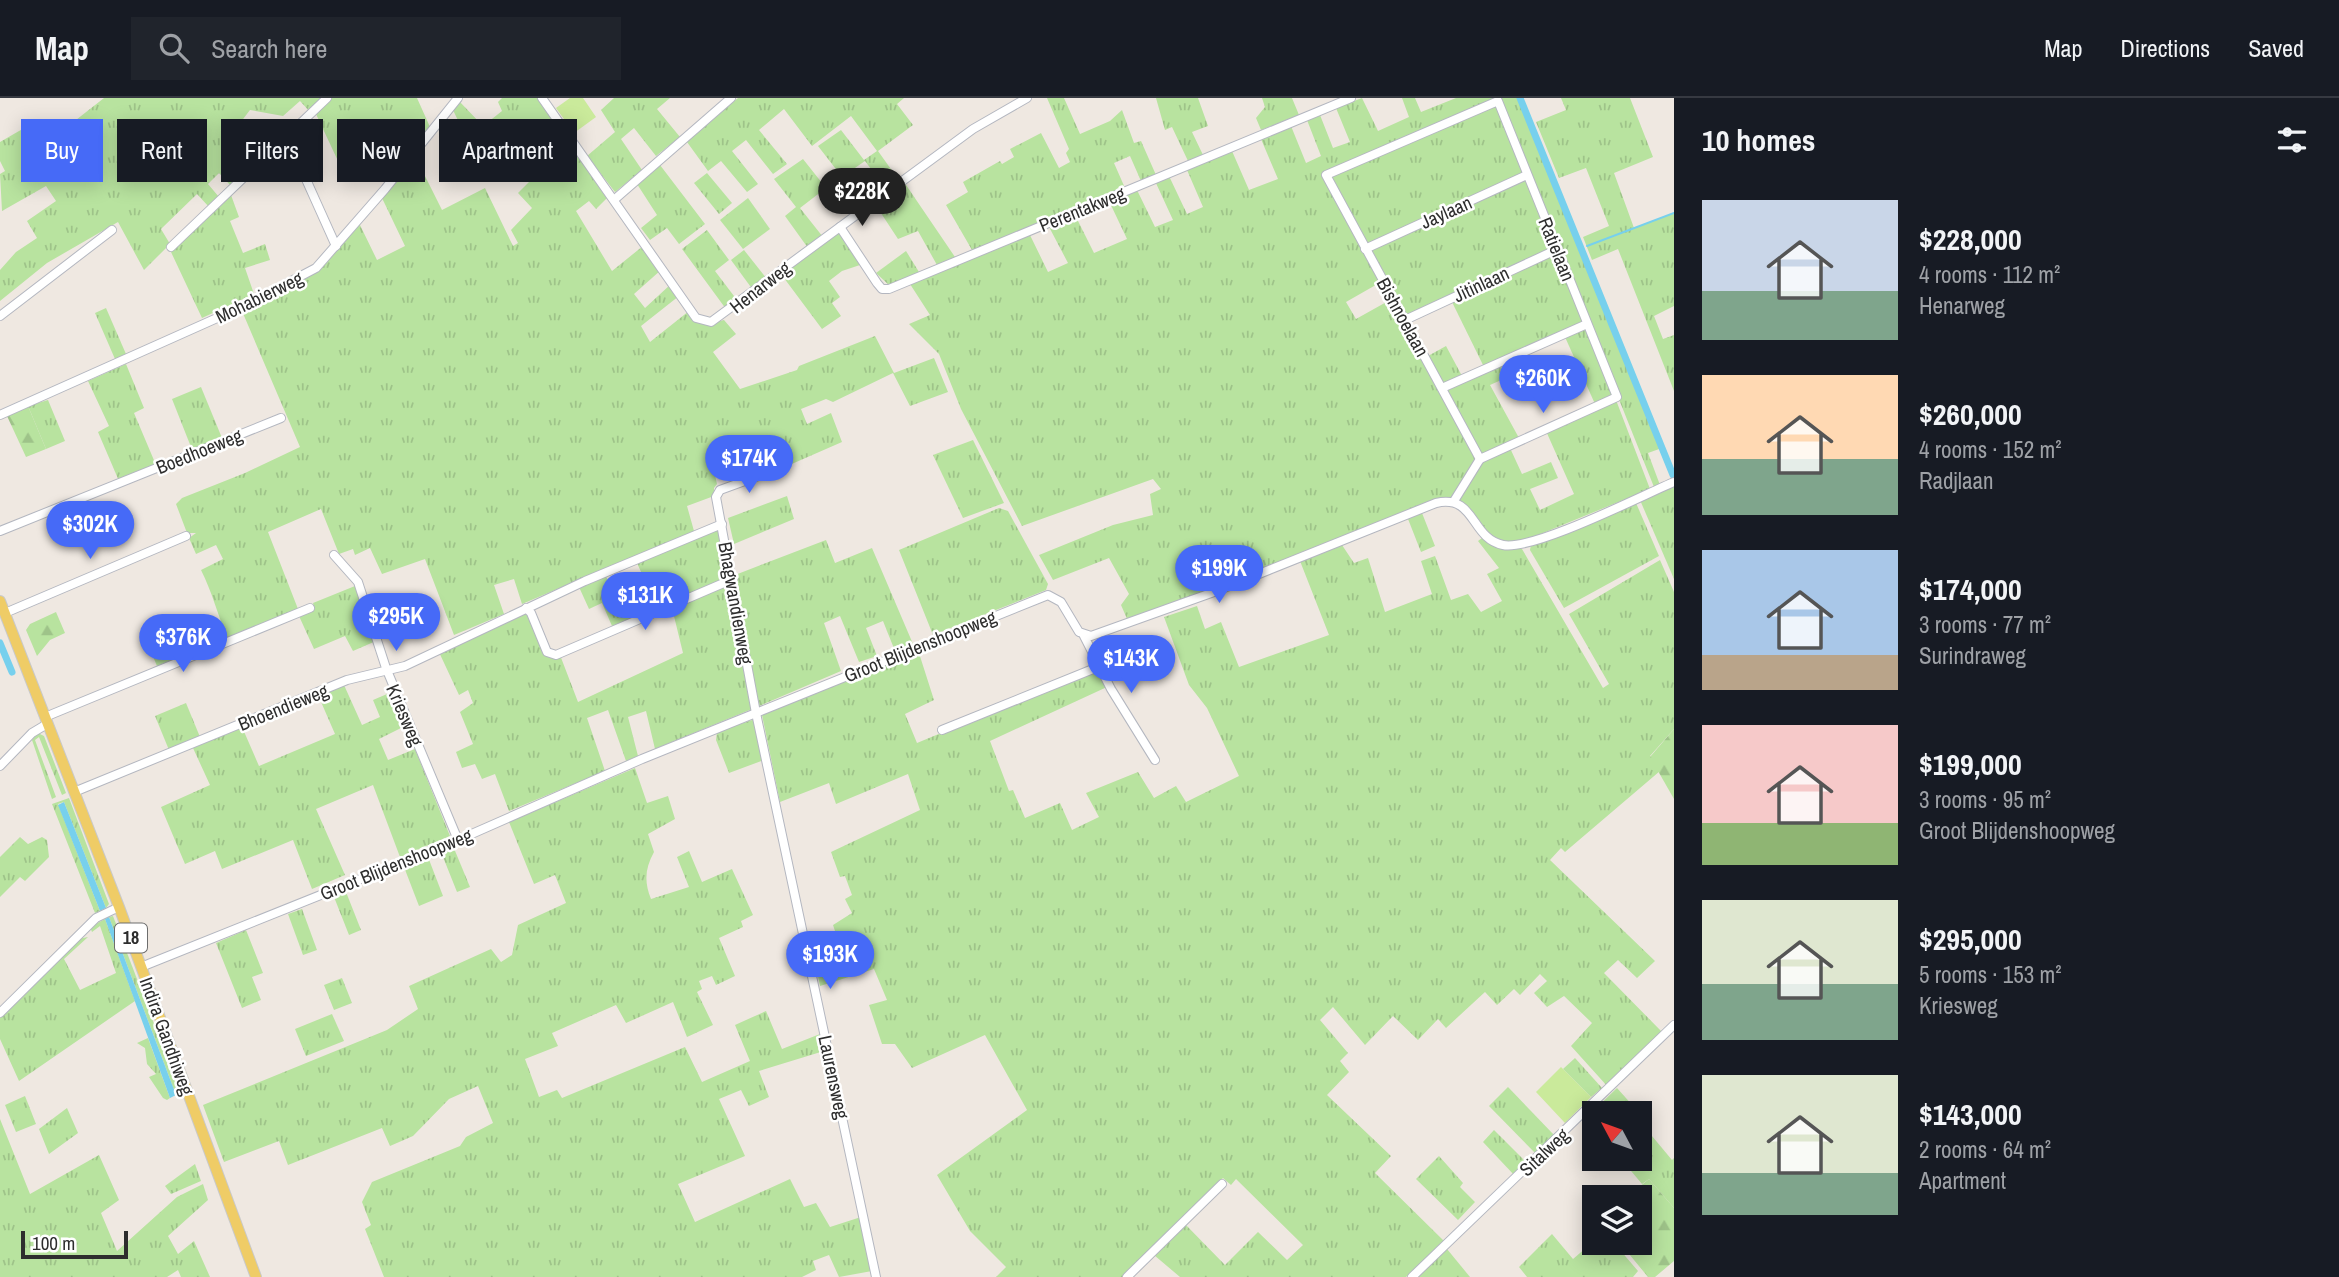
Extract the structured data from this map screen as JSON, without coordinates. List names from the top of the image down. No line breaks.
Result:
{"streets":{"main road":["18","Indira Gandhiweg"],"street":["Perentakweg","Jaylaan","Ratielaan","Jitinlaan","Henarweg","Mohabierweg","Bishnoelaan","Boedhoeweg","Bhagwandienweg","Groot Blijdenshoopweg","Bhoendieweg","Kriesweg","Laurensweg","Sitalweg"]},"crossings":[["Perentakweg","Henarweg"],["Jaylaan","Ratielaan"],["Jaylaan","Bishnoelaan"],["Ratielaan","Jitinlaan"],["Ratielaan","Bishnoelaan"],["Jitinlaan","Bishnoelaan"],["Bhagwandienweg","Groot Blijdenshoopweg"],["Bhagwandienweg","Bhoendieweg"],["Bhagwandienweg","Laurensweg"],["Groot Blijdenshoopweg","Kriesweg"],["Groot Blijdenshoopweg","Indira Gandhiweg"],["Groot Blijdenshoopweg","Laurensweg"],["Bhoendieweg","Kriesweg"],["Bhoendieweg","Indira Gandhiweg"]],"scale_bar":"100 m","north":"top left","page":{"header":"Map","search":"Search here","nav":["Map","Directions","Saved"],"heading":"10 homes","chip":["Buy","Rent","Filters","New","Apartment"],"price":["$228K","$260K","$174K","$302K","$199K","$131K","$295K","$376K","$143K","$193K"],"list":[{"name":"$228,000","note":"4 rooms · 112 m² · Henarweg"},{"name":"$260,000","note":"4 rooms · 152 m² · Radjlaan"},{"name":"$174,000","note":"3 rooms · 77 m² · Surindraweg"},{"name":"$199,000","note":"3 rooms · 95 m² · Groot Blijdenshoopweg"},{"name":"$295,000","note":"5 rooms · 153 m² · Kriesweg"},{"name":"$143,000","note":"2 rooms · 64 m² · Apartment"}],"scale":"100 m"}}
